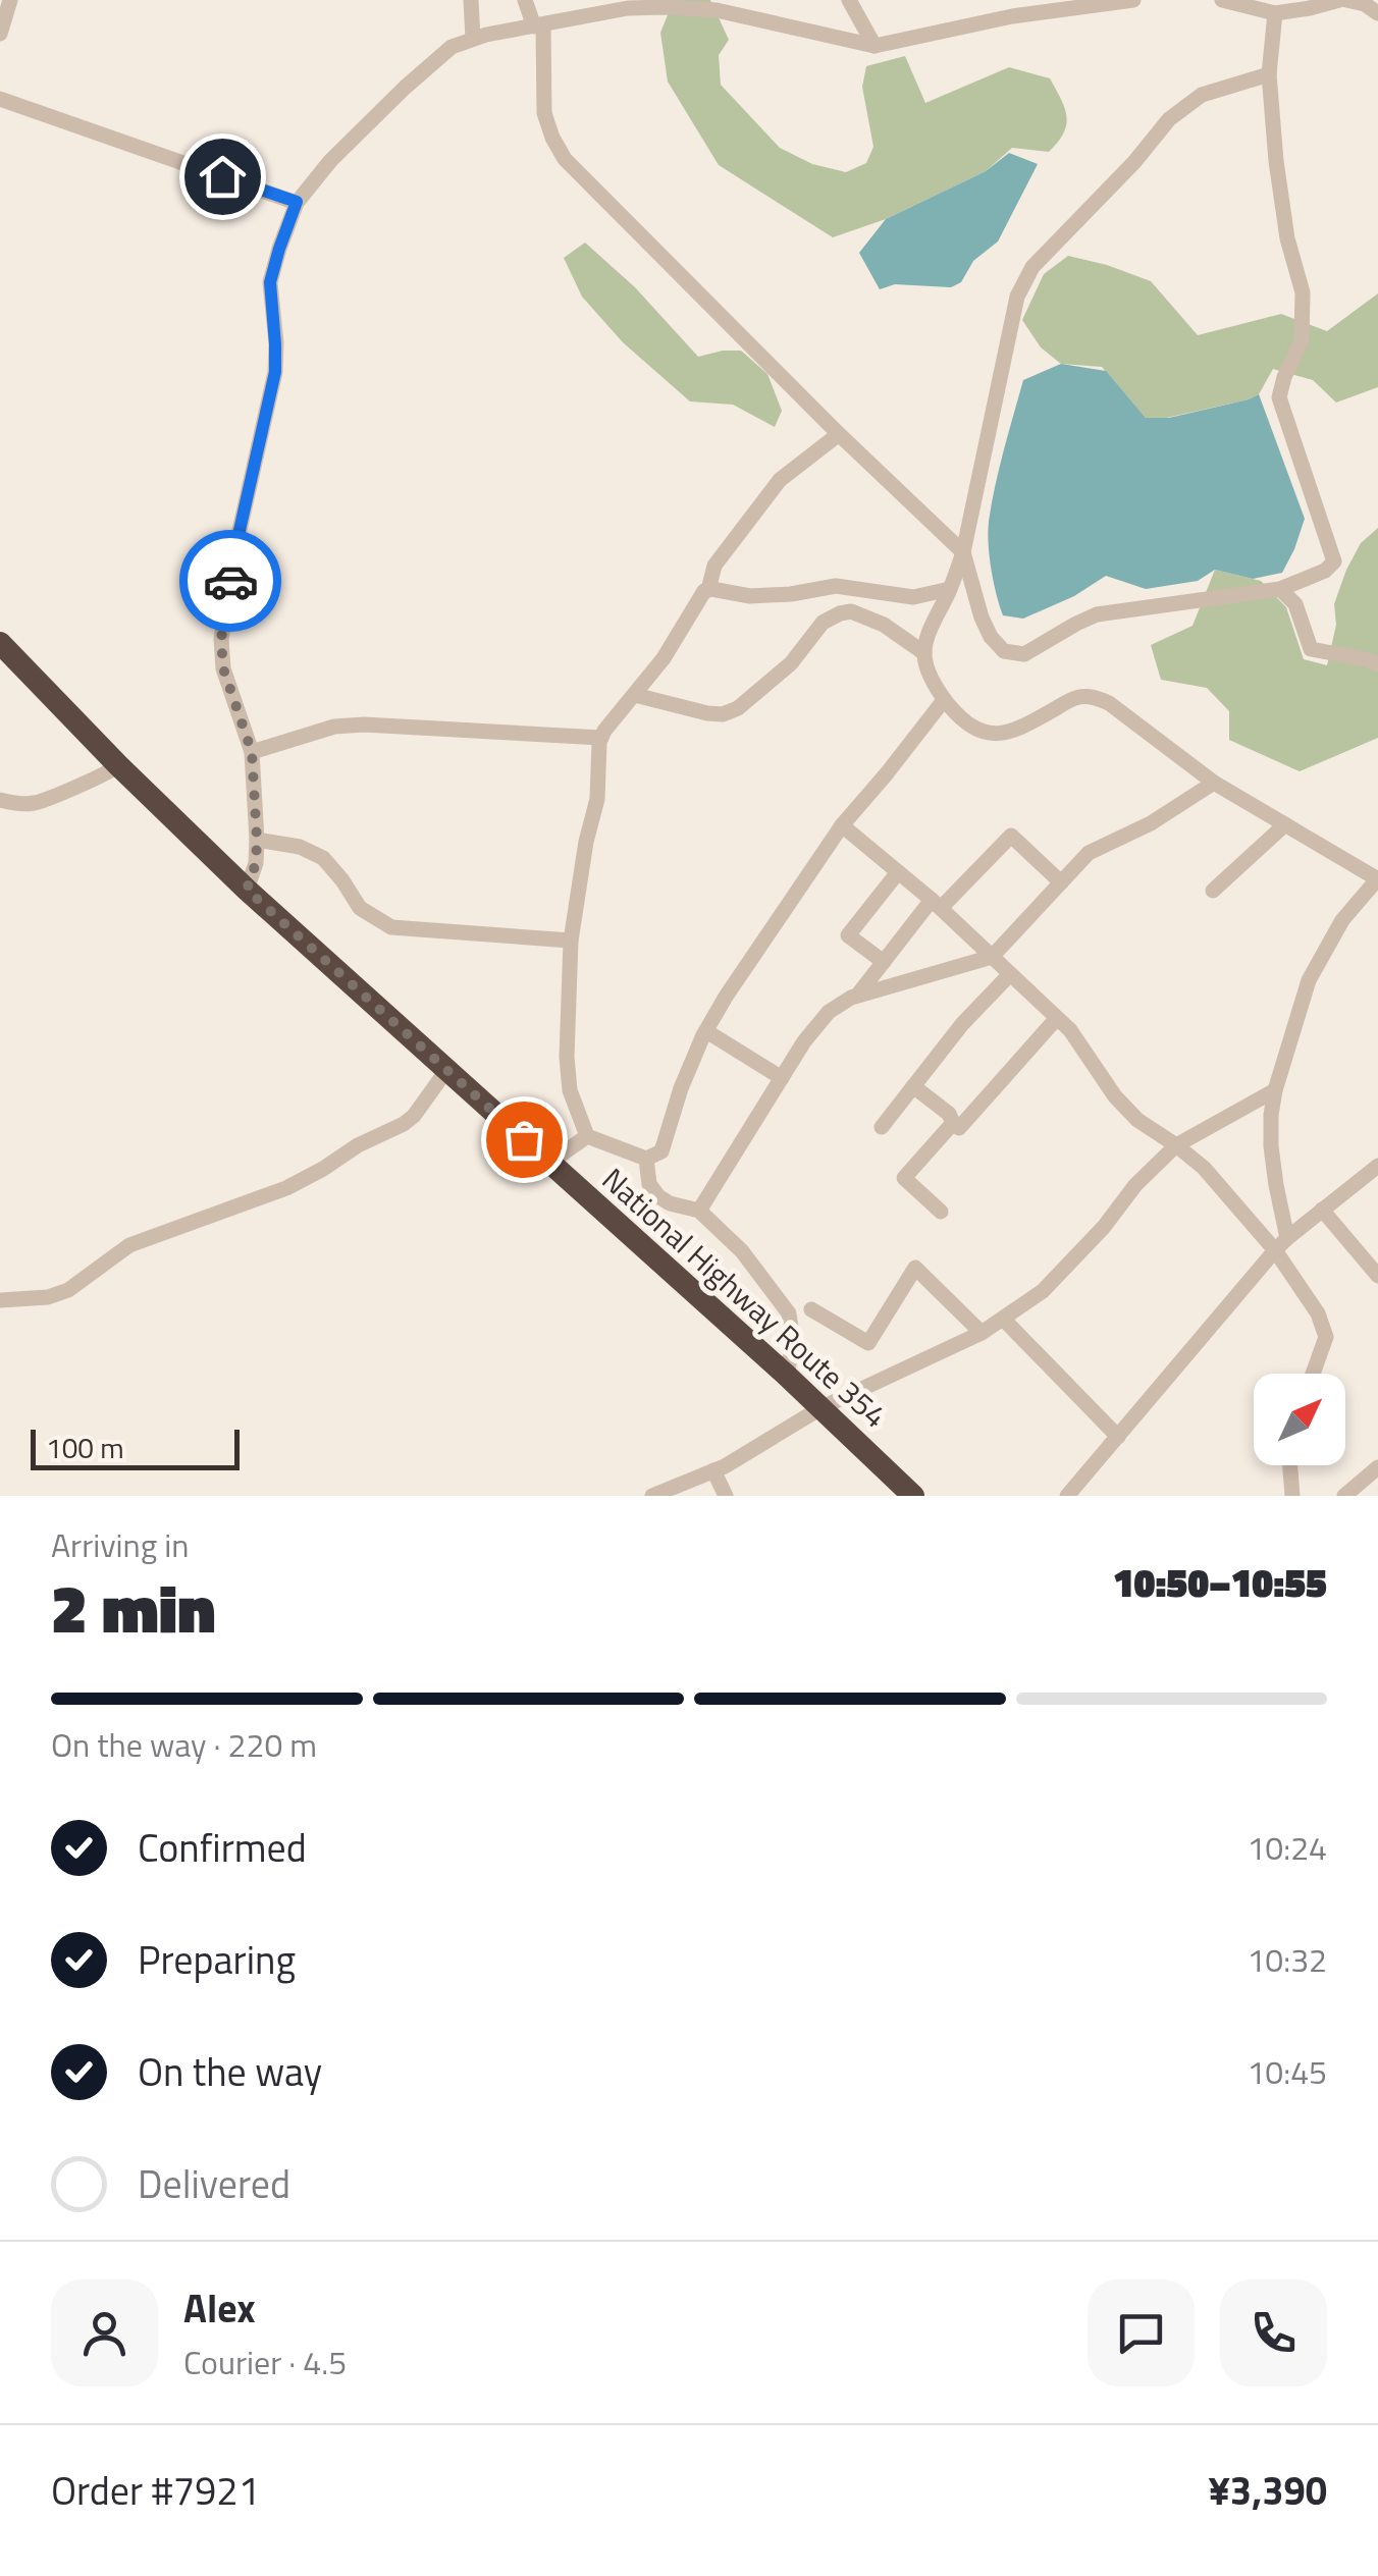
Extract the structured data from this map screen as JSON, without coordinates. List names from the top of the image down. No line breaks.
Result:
{"streets":{"highway":["National Highway Route 354"]},"scale_bar":"100 m","north":"top right","page":{"scale":"100 m","heading":["2 min","Arriving in","10:50–10:55"],"panel":["Alex","Courier · 4.5","Order #7921","¥3,390"],"bar":"On the way · 220 m","list":[["Confirmed","10:24"],["Preparing","10:32"],["On the way","10:45"],"Delivered"]}}
